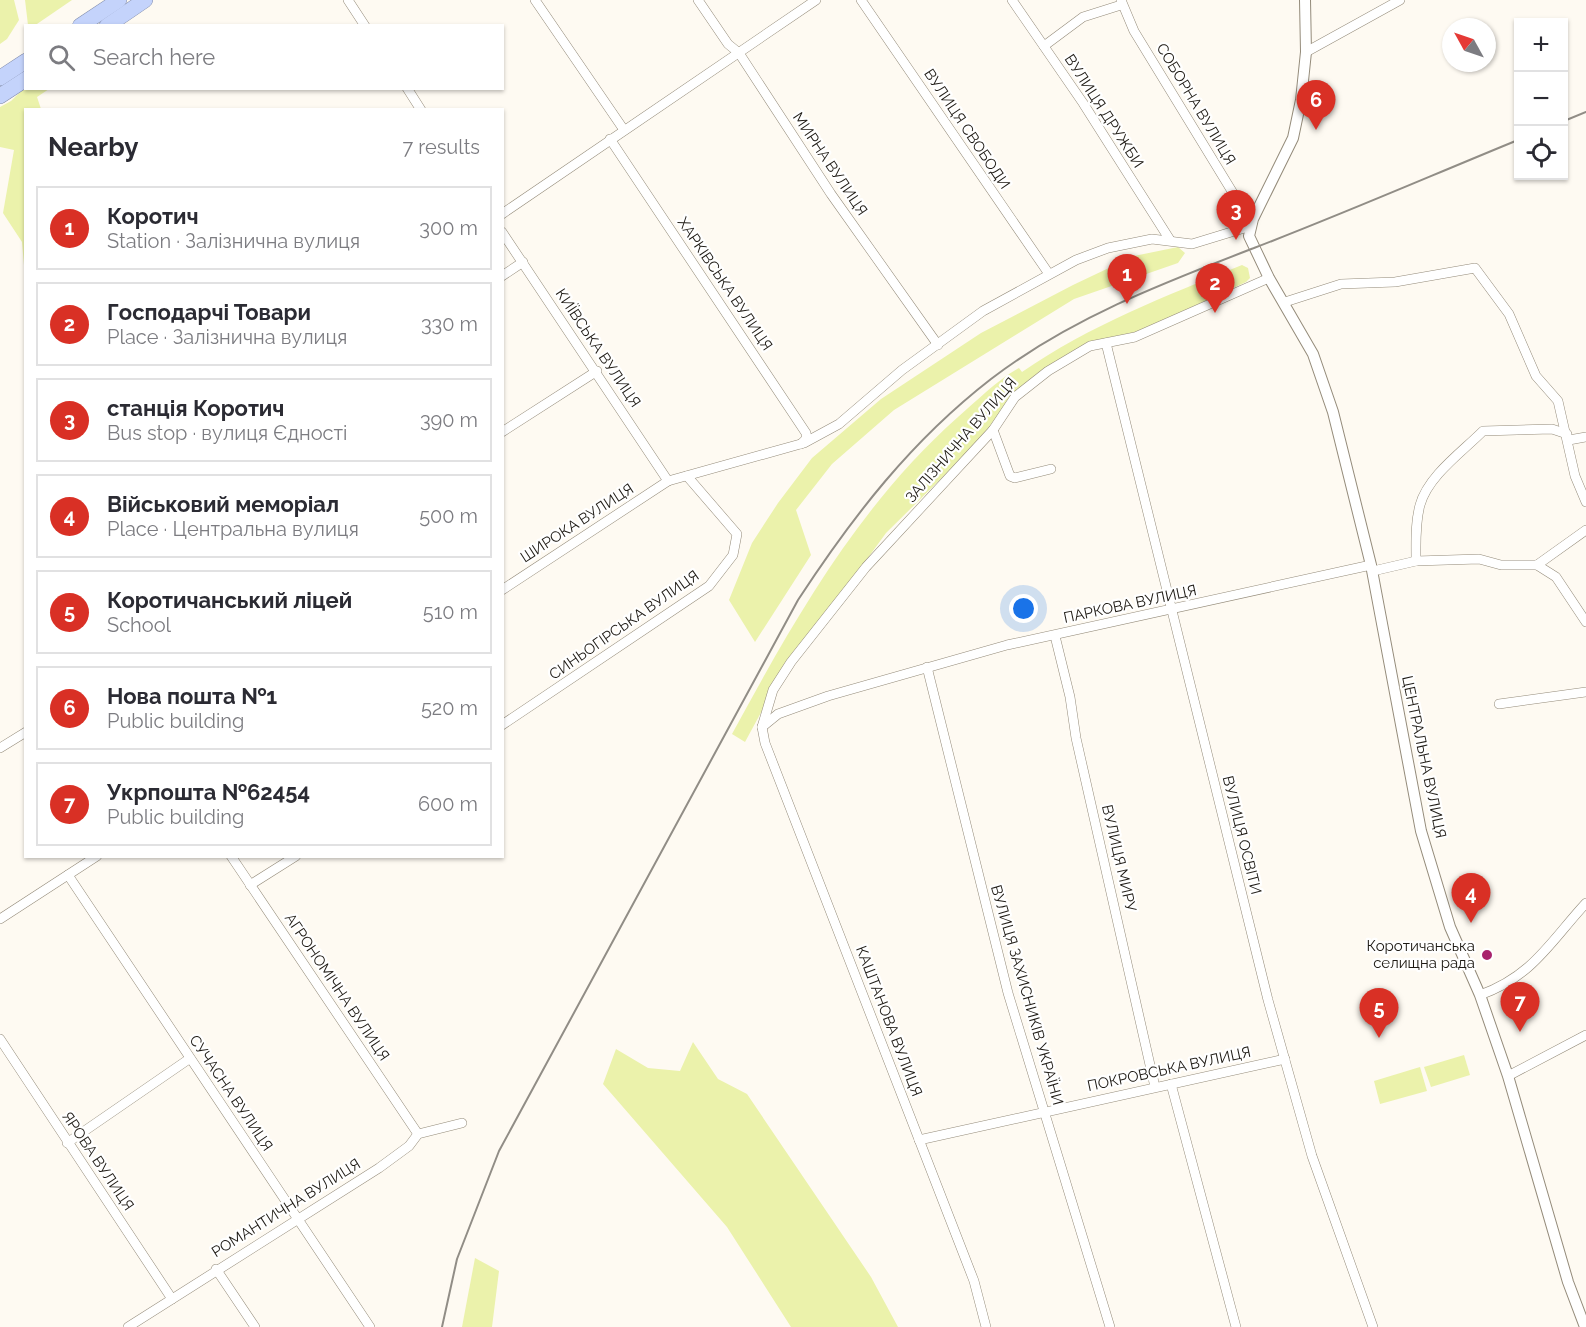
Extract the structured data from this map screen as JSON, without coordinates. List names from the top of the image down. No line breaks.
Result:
{"streets":{"street":["СОБОРНА ВУЛИЦЯ","ВУЛИЦЯ ДРУЖБИ","ВУЛИЦЯ СВОБОДИ","МИРНА ВУЛИЦЯ","ХАРКІВСЬКА ВУЛИЦЯ","КИЇВСЬКА ВУЛИЦЯ","ЗАЛІЗНИЧНА ВУЛИЦЯ","ШИРОКА ВУЛИЦЯ","ПАРКОВА ВУЛИЦЯ","СИНЬОГІРСЬКА ВУЛИЦЯ","ЦЕНТРАЛЬНА ВУЛИЦЯ","ВУЛИЦЯ ОСВІТИ","ВУЛИЦЯ МИРУ","АГРОНОМІЧНА ВУЛИЦЯ","ВУЛИЦЯ ЗАХИСНИКІВ УКРАЇНИ","КАШТАНОВА ВУЛИЦЯ","ПОКРОВСЬКА ВУЛИЦЯ","СУЧАСНА ВУЛИЦЯ","ЯРОВА ВУЛИЦЯ","РОМАНТИЧНА ВУЛИЦЯ"]},"crossings":[["СОБОРНА ВУЛИЦЯ","ШИРОКА ВУЛИЦЯ"],["СОБОРНА ВУЛИЦЯ","ЦЕНТРАЛЬНА ВУЛИЦЯ"],["ВУЛИЦЯ ДРУЖБИ","ШИРОКА ВУЛИЦЯ"],["ВУЛИЦЯ СВОБОДИ","ШИРОКА ВУЛИЦЯ"],["МИРНА ВУЛИЦЯ","ШИРОКА ВУЛИЦЯ"],["ХАРКІВСЬКА ВУЛИЦЯ","ШИРОКА ВУЛИЦЯ"],["КИЇВСЬКА ВУЛИЦЯ","ШИРОКА ВУЛИЦЯ"],["ЗАЛІЗНИЧНА ВУЛИЦЯ","ПАРКОВА ВУЛИЦЯ"],["ЗАЛІЗНИЧНА ВУЛИЦЯ","ЦЕНТРАЛЬНА ВУЛИЦЯ"],["ЗАЛІЗНИЧНА ВУЛИЦЯ","ВУЛИЦЯ ОСВІТИ"],["ЗАЛІЗНИЧНА ВУЛИЦЯ","КАШТАНОВА ВУЛИЦЯ"],["ШИРОКА ВУЛИЦЯ","СИНЬОГІРСЬКА ВУЛИЦЯ"],["ШИРОКА ВУЛИЦЯ","ЦЕНТРАЛЬНА ВУЛИЦЯ"],["ПАРКОВА ВУЛИЦЯ","ЦЕНТРАЛЬНА ВУЛИЦЯ"],["ПАРКОВА ВУЛИЦЯ","ВУЛИЦЯ ОСВІТИ"],["ПАРКОВА ВУЛИЦЯ","ВУЛИЦЯ МИРУ"],["ПАРКОВА ВУЛИЦЯ","ВУЛИЦЯ ЗАХИСНИКІВ УКРАЇНИ"],["ПАРКОВА ВУЛИЦЯ","КАШТАНОВА ВУЛИЦЯ"],["ВУЛИЦЯ ОСВІТИ","ПОКРОВСЬКА ВУЛИЦЯ"],["ВУЛИЦЯ МИРУ","ПОКРОВСЬКА ВУЛИЦЯ"],["АГРОНОМІЧНА ВУЛИЦЯ","РОМАНТИЧНА ВУЛИЦЯ"],["ВУЛИЦЯ ЗАХИСНИКІВ УКРАЇНИ","ПОКРОВСЬКА ВУЛИЦЯ"],["КАШТАНОВА ВУЛИЦЯ","ПОКРОВСЬКА ВУЛИЦЯ"],["СУЧАСНА ВУЛИЦЯ","РОМАНТИЧНА ВУЛИЦЯ"],["ЯРОВА ВУЛИЦЯ","РОМАНТИЧНА ВУЛИЦЯ"]],"places":["Коротичанська селищна рада"],"north":"top left","page":{"map_buttons":["+","−"],"search":"Search here","pins":["6","3","1","2","4","7","5"],"heading":["Nearby","7 results"],"list":[{"mark":"1","name":"Коротич","note":"Station · Залізнична вулиця","value":"300 m"},{"mark":"2","name":"Господарчі Товари","note":"Place · Залізнична вулиця","value":"330 m"},{"mark":"3","name":"станція Коротич","note":"Bus stop · вулиця Єдності","value":"390 m"},{"mark":"4","name":"Військовий меморіал","note":"Place · Центральна вулиця","value":"500 m"},{"mark":"5","name":"Коротичанський ліцей","note":"School","value":"510 m"},{"mark":"6","name":"Нова пошта №1","note":"Public building","value":"520 m"},{"mark":"7","name":"Укрпошта №62454","note":"Public building","value":"600 m"}]}}
